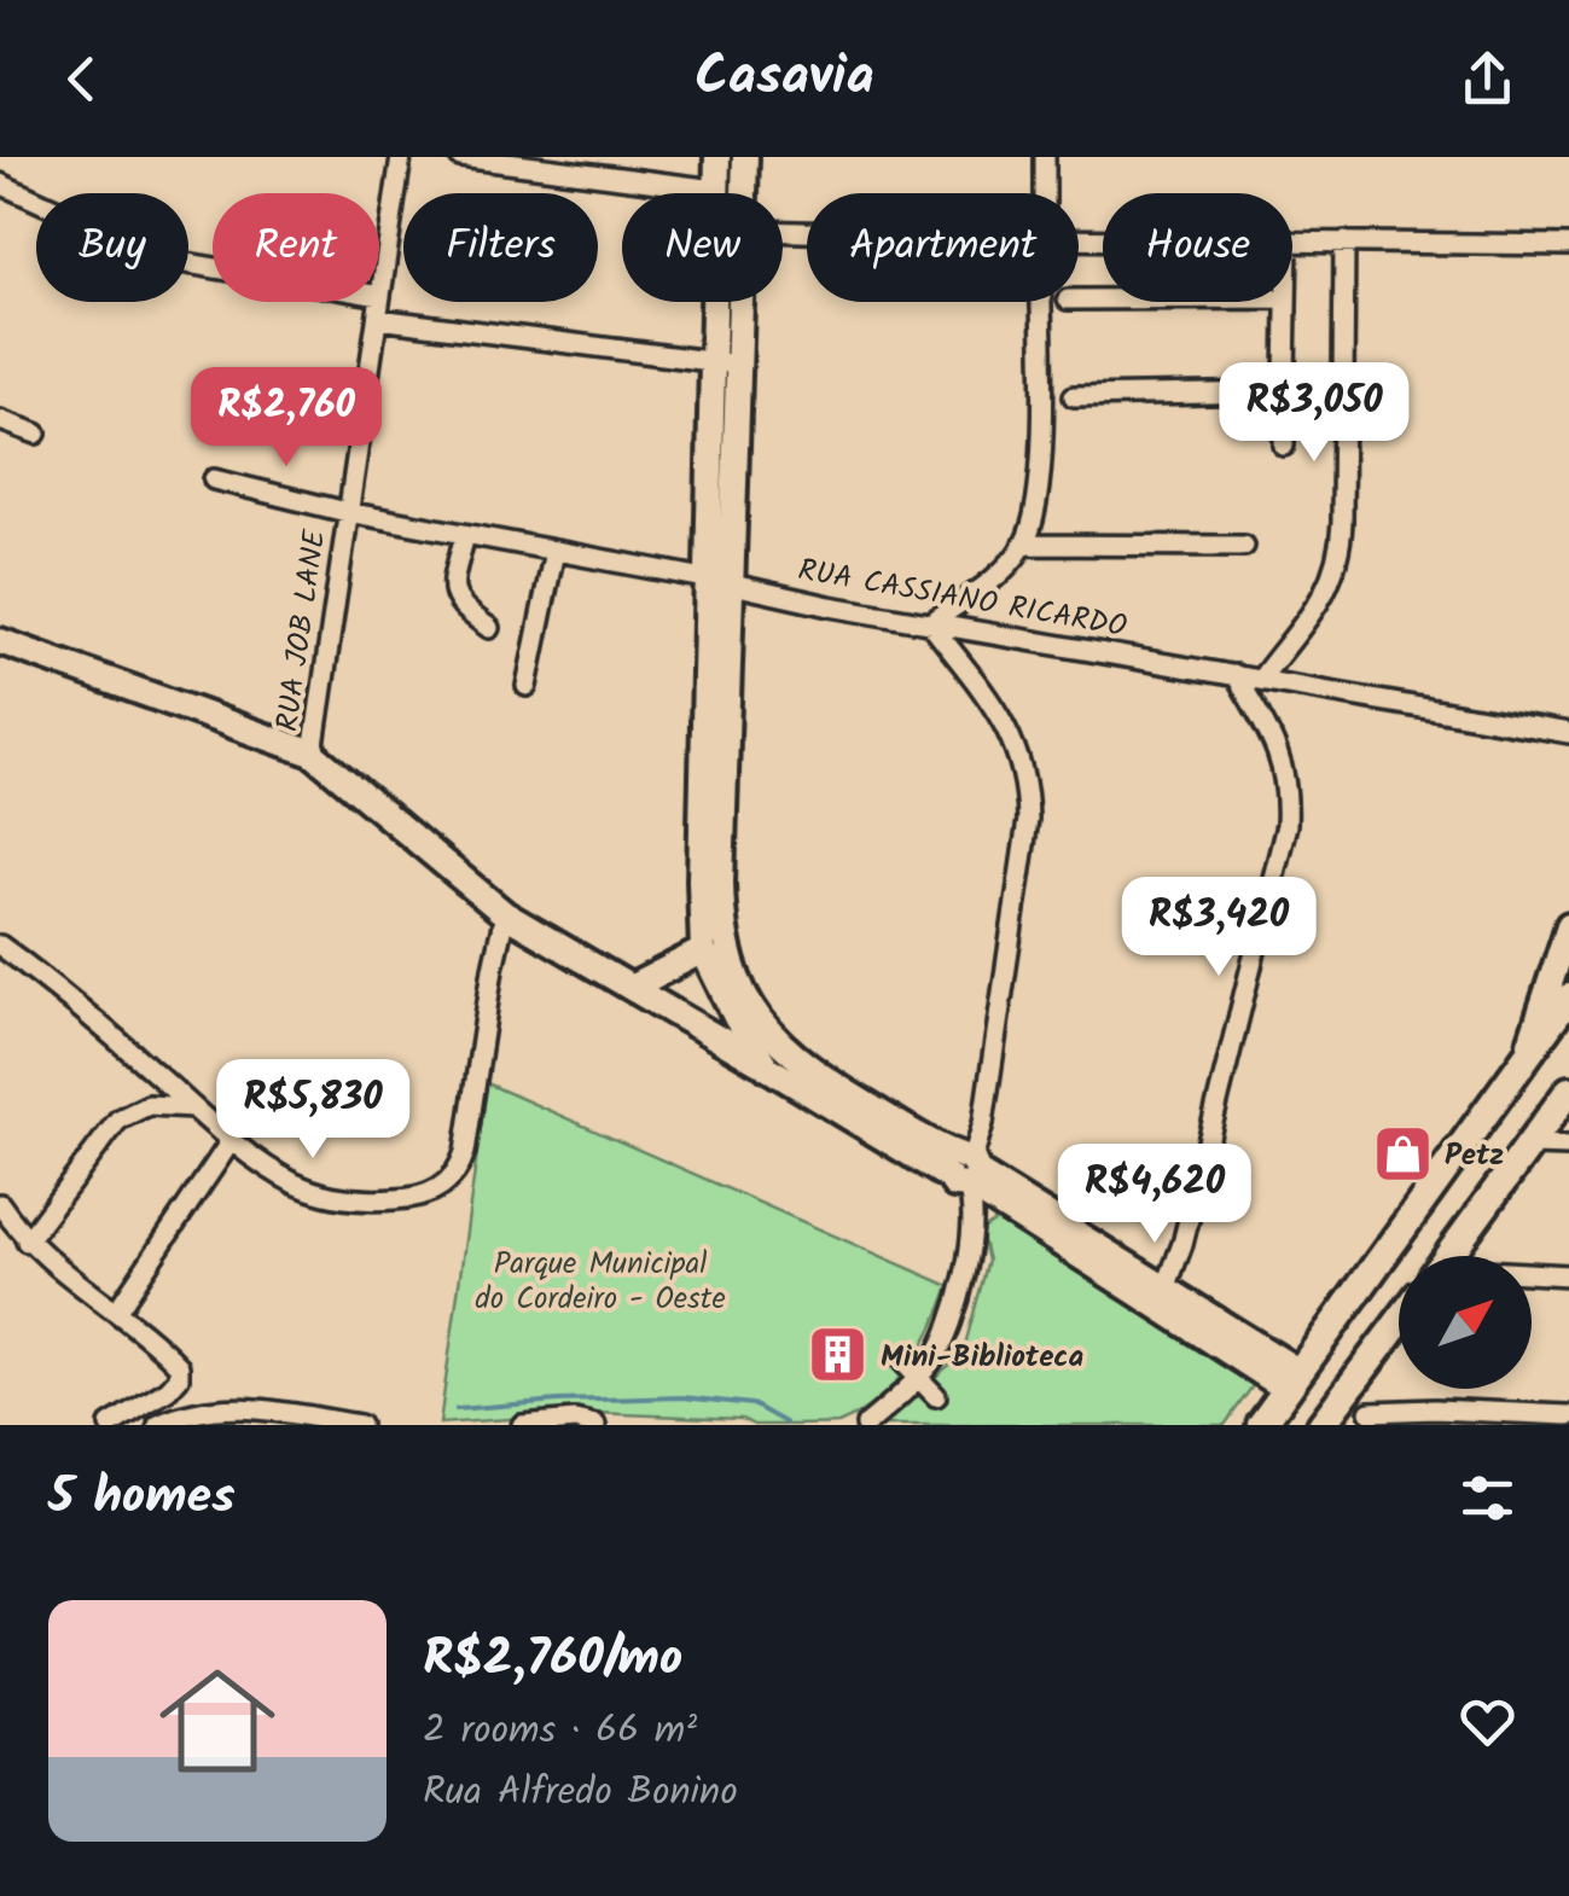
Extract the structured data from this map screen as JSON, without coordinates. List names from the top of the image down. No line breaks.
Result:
{"streets":{"street":["RUA CASSIANO RICARDO","RUA JOB LANE"]},"crossings":[["RUA CASSIANO RICARDO","RUA JOB LANE"]],"parks":["Parque Municipal do Cordeiro - Oeste"],"places":{"shop":["Petz"],"building":["Mini-Biblioteca"]},"north":"top right","page":{"header":"Casavia","chip":["Buy","Rent","Filters","New","Apartment","House"],"price":["R$3,050","R$2,760","R$3,420","R$5,830","R$4,620"],"heading":"5 homes","list":[{"name":"R$2,760/mo","note":"2 rooms · 66 m² · Rua Alfredo Bonino"}]}}
